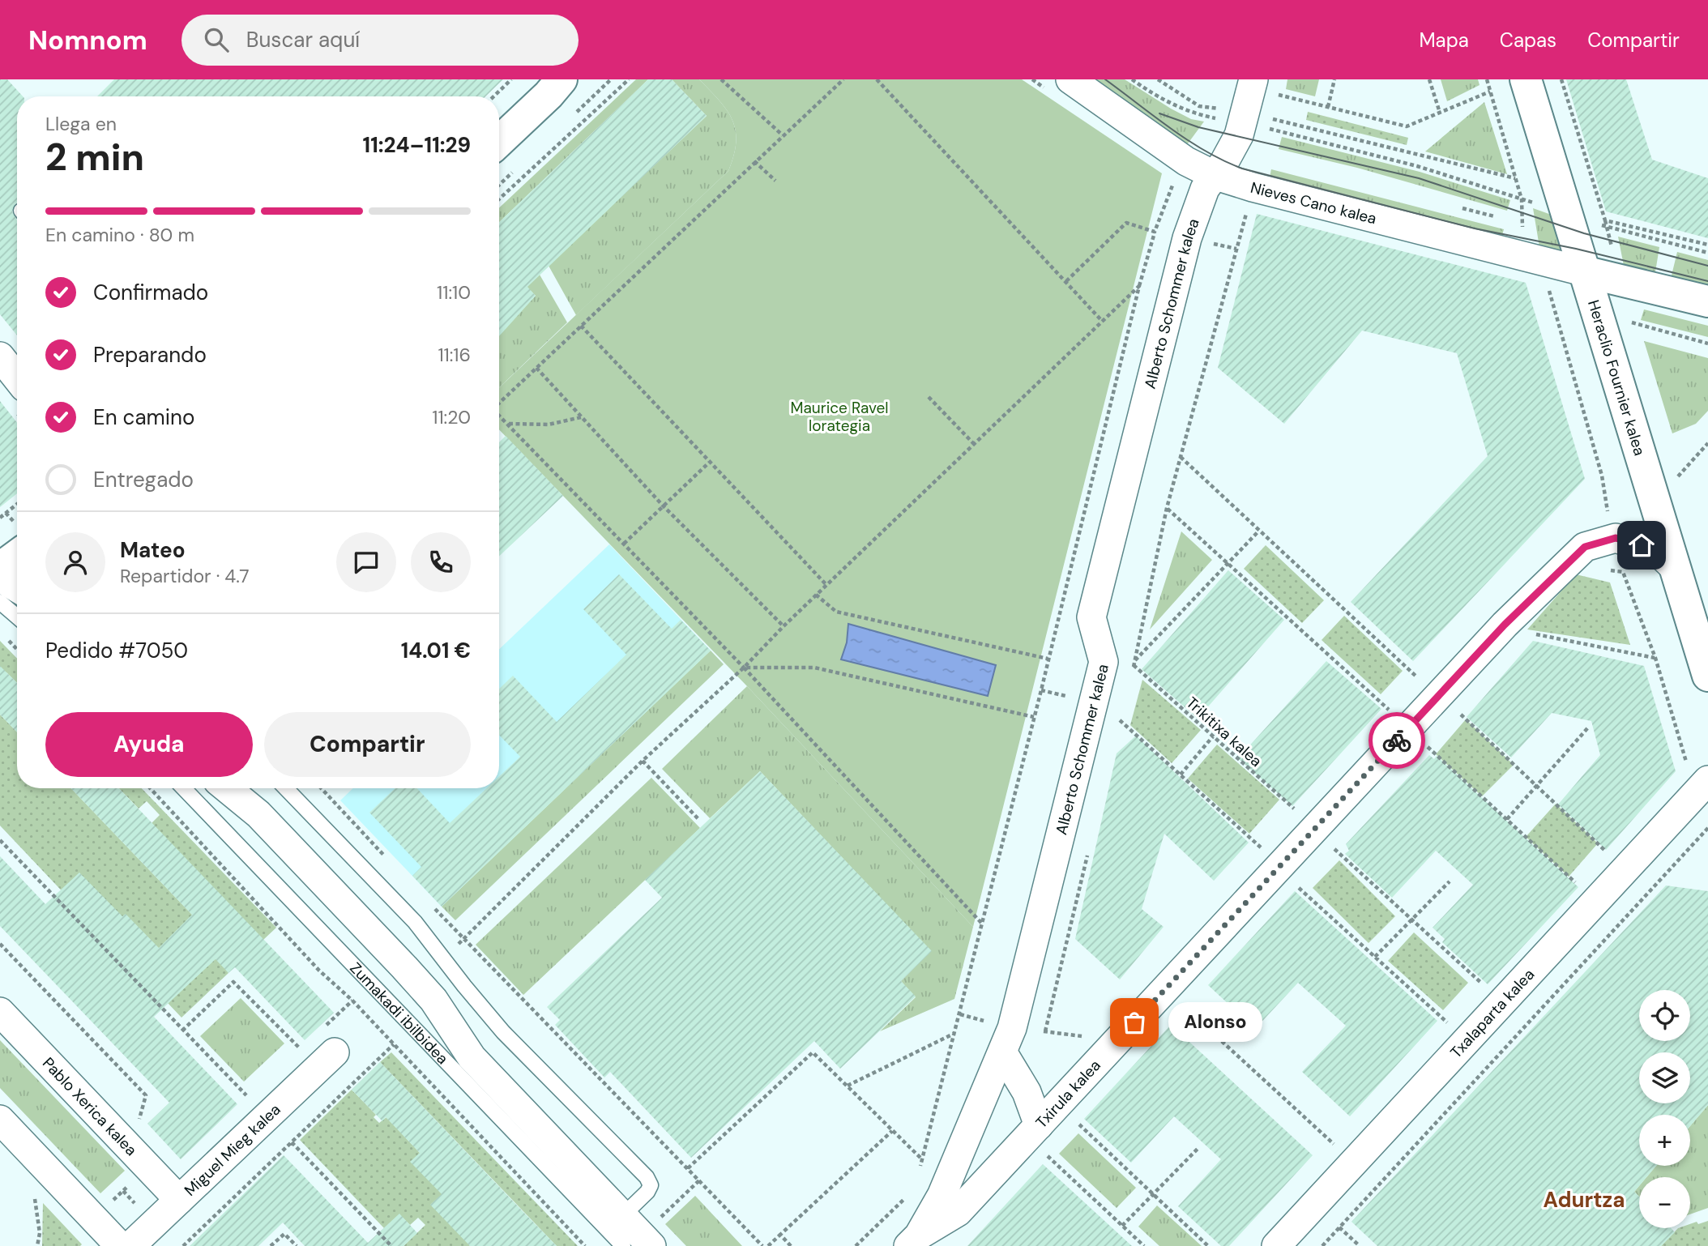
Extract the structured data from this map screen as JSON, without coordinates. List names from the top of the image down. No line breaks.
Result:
{"streets":{"main road":["Heraclio Fournier kalea"],"street":["Nieves Cano kalea","Alberto Schommer kalea","Txalaparta kalea","Zumakadi ibilbidea","Txirula kalea","Pablo Xerica kalea","Miguel Mieg kalea"],"path":["Trikitixa kalea"]},"crossings":[["Nieves Cano kalea","Alberto Schommer kalea"],["Nieves Cano kalea","Heraclio Fournier kalea"],["Alberto Schommer kalea","Txirula kalea"],["Pablo Xerica kalea","Miguel Mieg kalea"]],"districts":["Adurtza"],"parks":["Maurice Ravel lorategia"],"places":["Alonso"],"page":{"header":"Nomnom","search":"Buscar aquí","nav":["Mapa","Capas","Compartir"],"heading":["2 min","Llega en","11:24–11:29"],"panel":["Mateo","Repartidor · 4.7","Pedido #7050","14.01 €"],"bar":"En camino · 80 m","list":[["Confirmado","11:10"],["Preparando","11:16"],["En camino","11:20"],"Entregado"],"buttons":["Ayuda","Compartir"],"map_buttons":["+","−"],"bubble":"Alonso"}}
